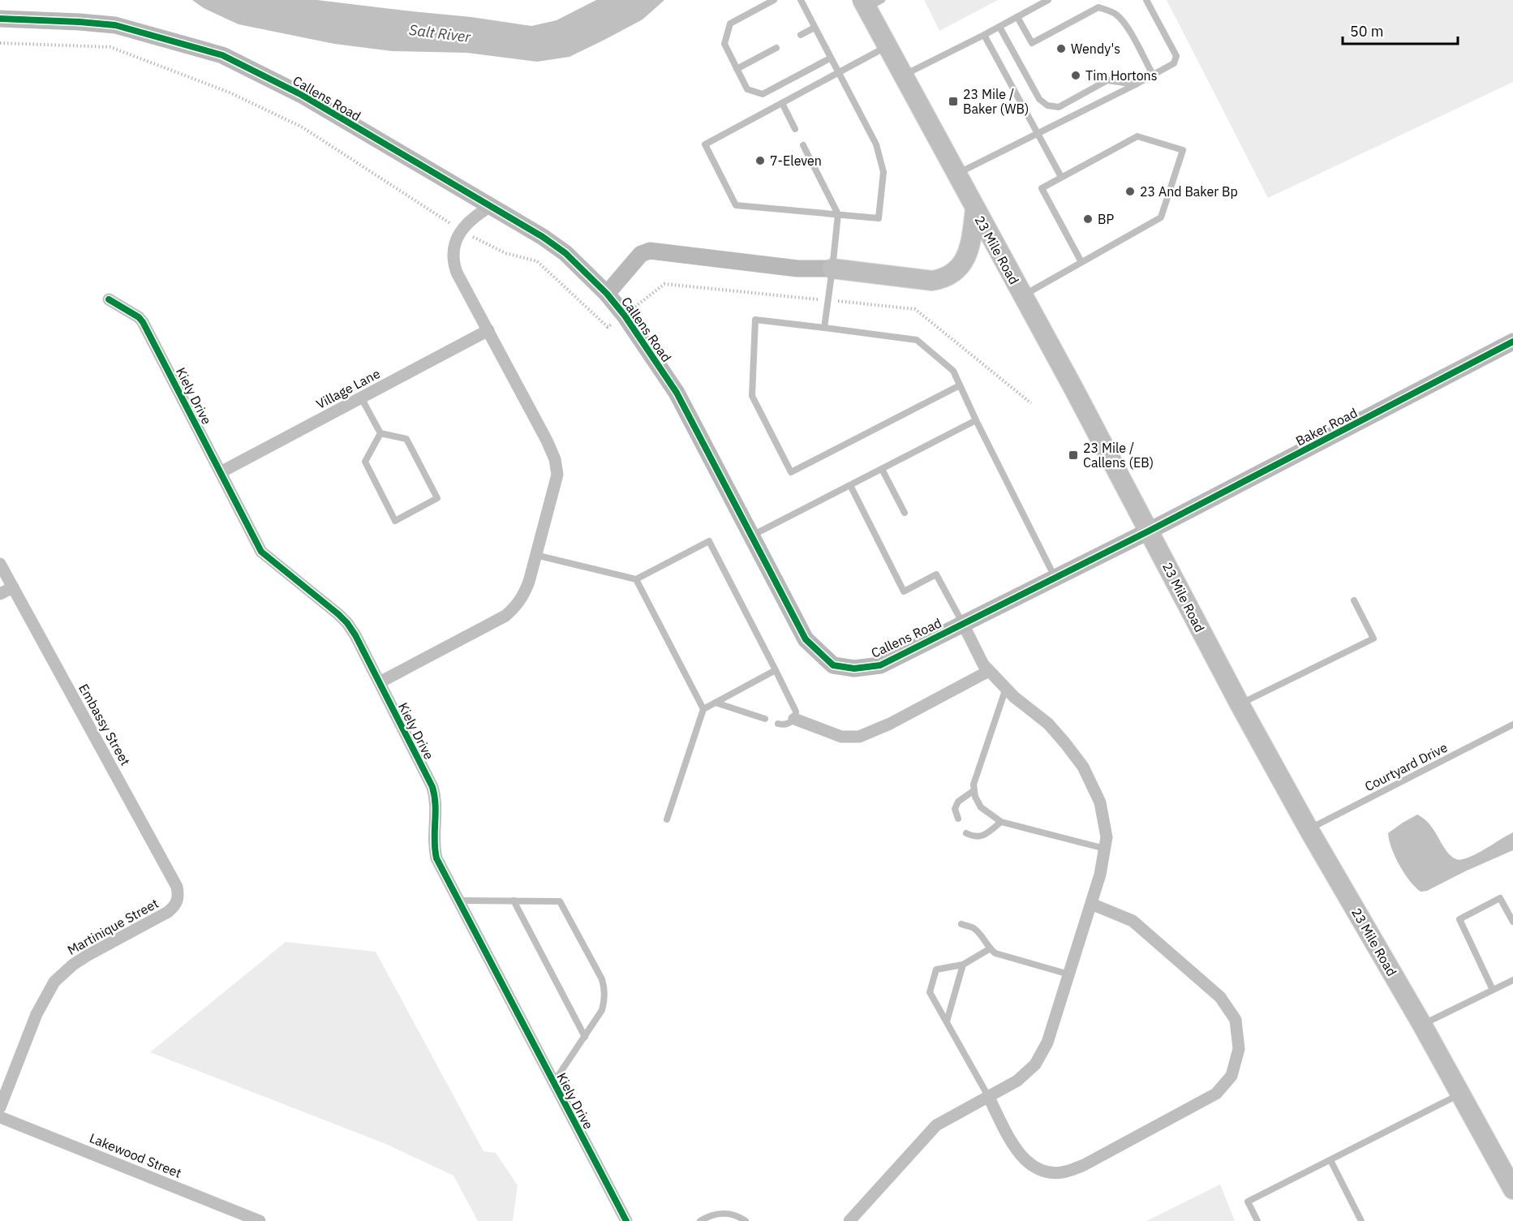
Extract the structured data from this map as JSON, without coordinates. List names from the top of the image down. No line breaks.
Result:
{"streets":{"main road":["23 Mile Road"],"street":["Callens Road","Village Lane","Kiely Drive","Baker Road","Embassy Street","Martinique Street","Lakewood Street"],"lane":["Courtyard Drive"]},"crossings":[["Callens Road","23 Mile Road"],["Callens Road","Baker Road"],["23 Mile Road","Baker Road"],["23 Mile Road","Courtyard Drive"],["Village Lane","Kiely Drive"],["Embassy Street","Martinique Street"]],"water":["Salt River"],"places":{"other":["Wendy's","Tim Hortons","7-Eleven","23 And Baker Bp","BP"],"transit":["23 Mile / Baker (WB)","23 Mile / Callens (EB)"]},"scale_bar":"50 m"}
